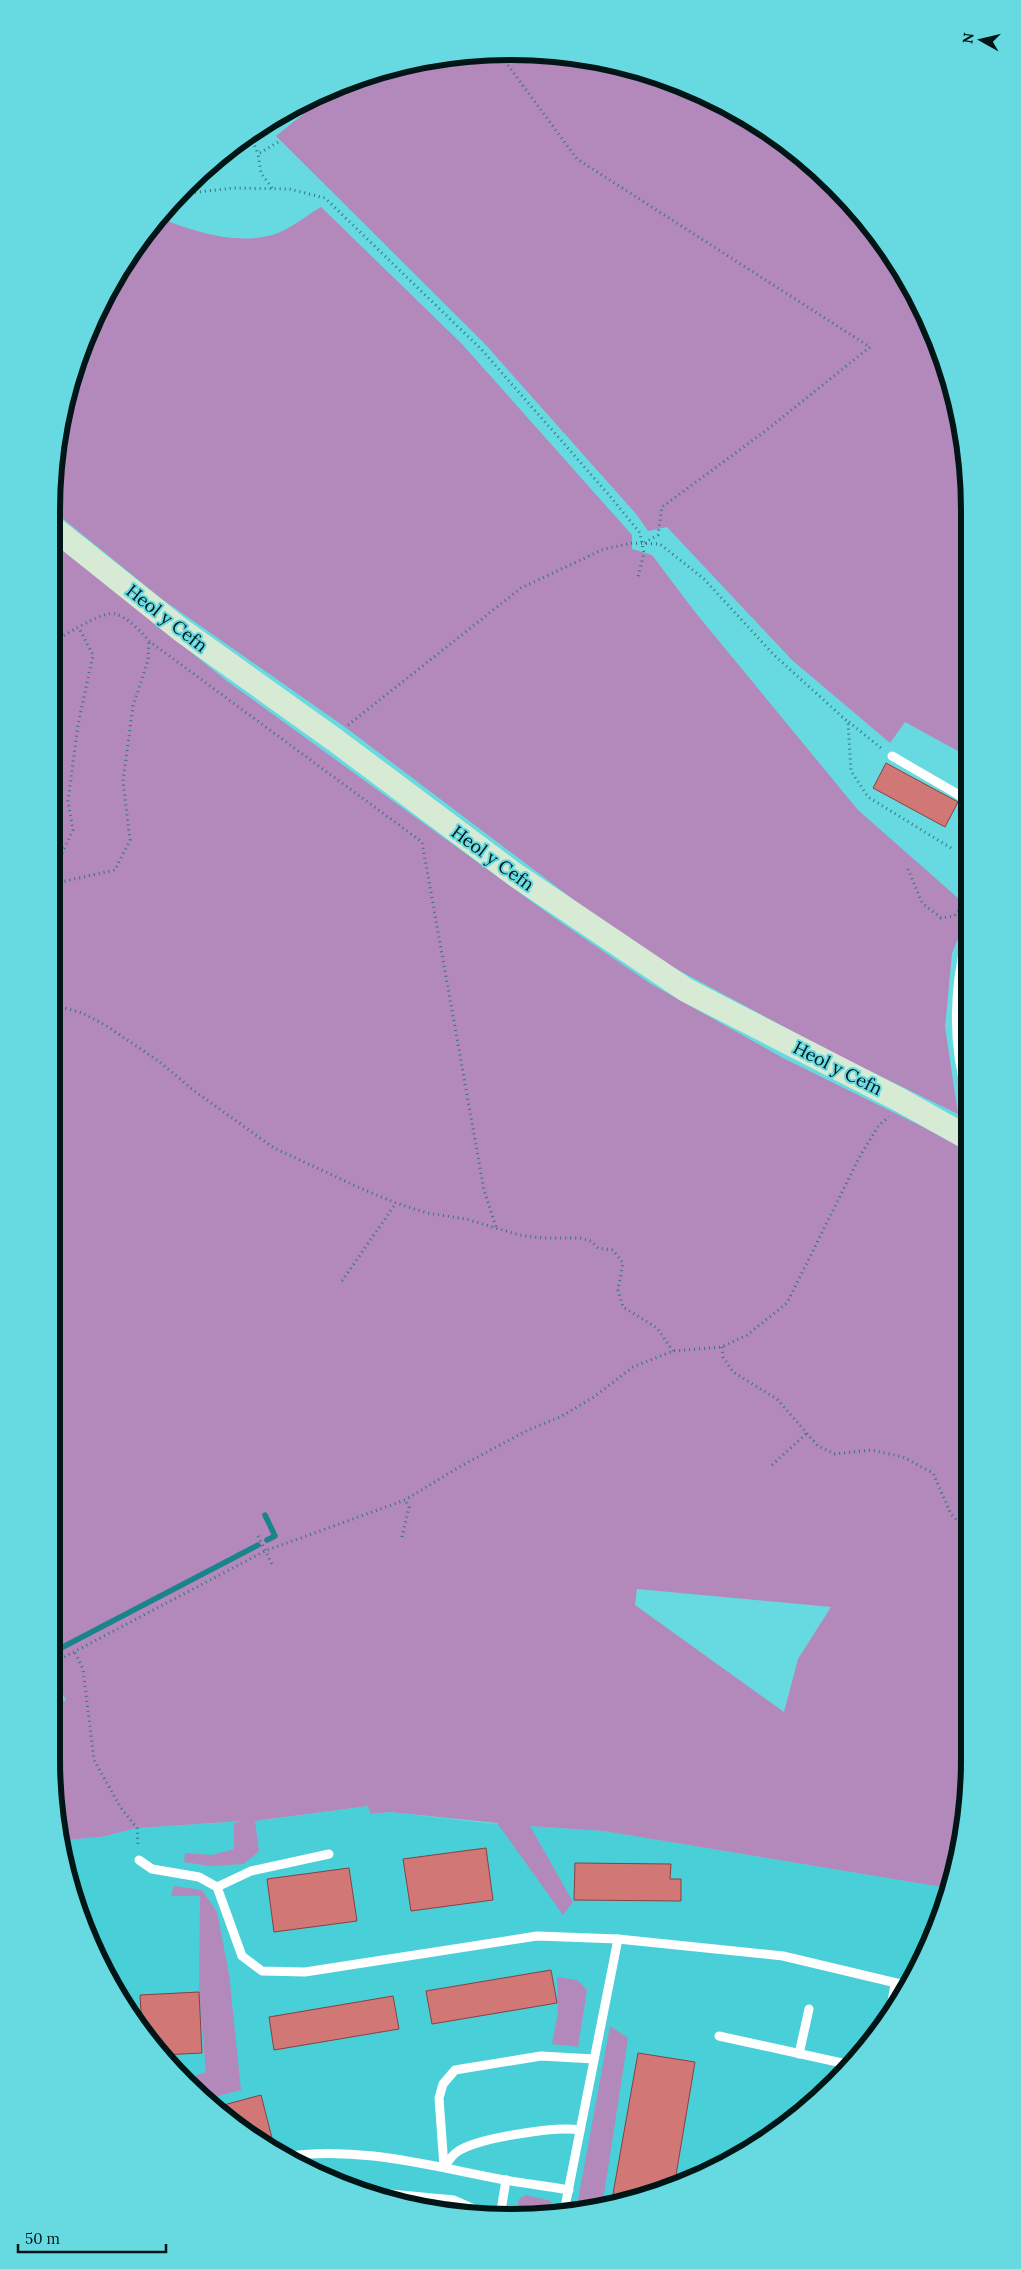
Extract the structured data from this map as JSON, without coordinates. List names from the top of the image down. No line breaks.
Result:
{"streets":{"street":["Heol y Cefn"]},"scale_bar":"50 m","north":"left"}
